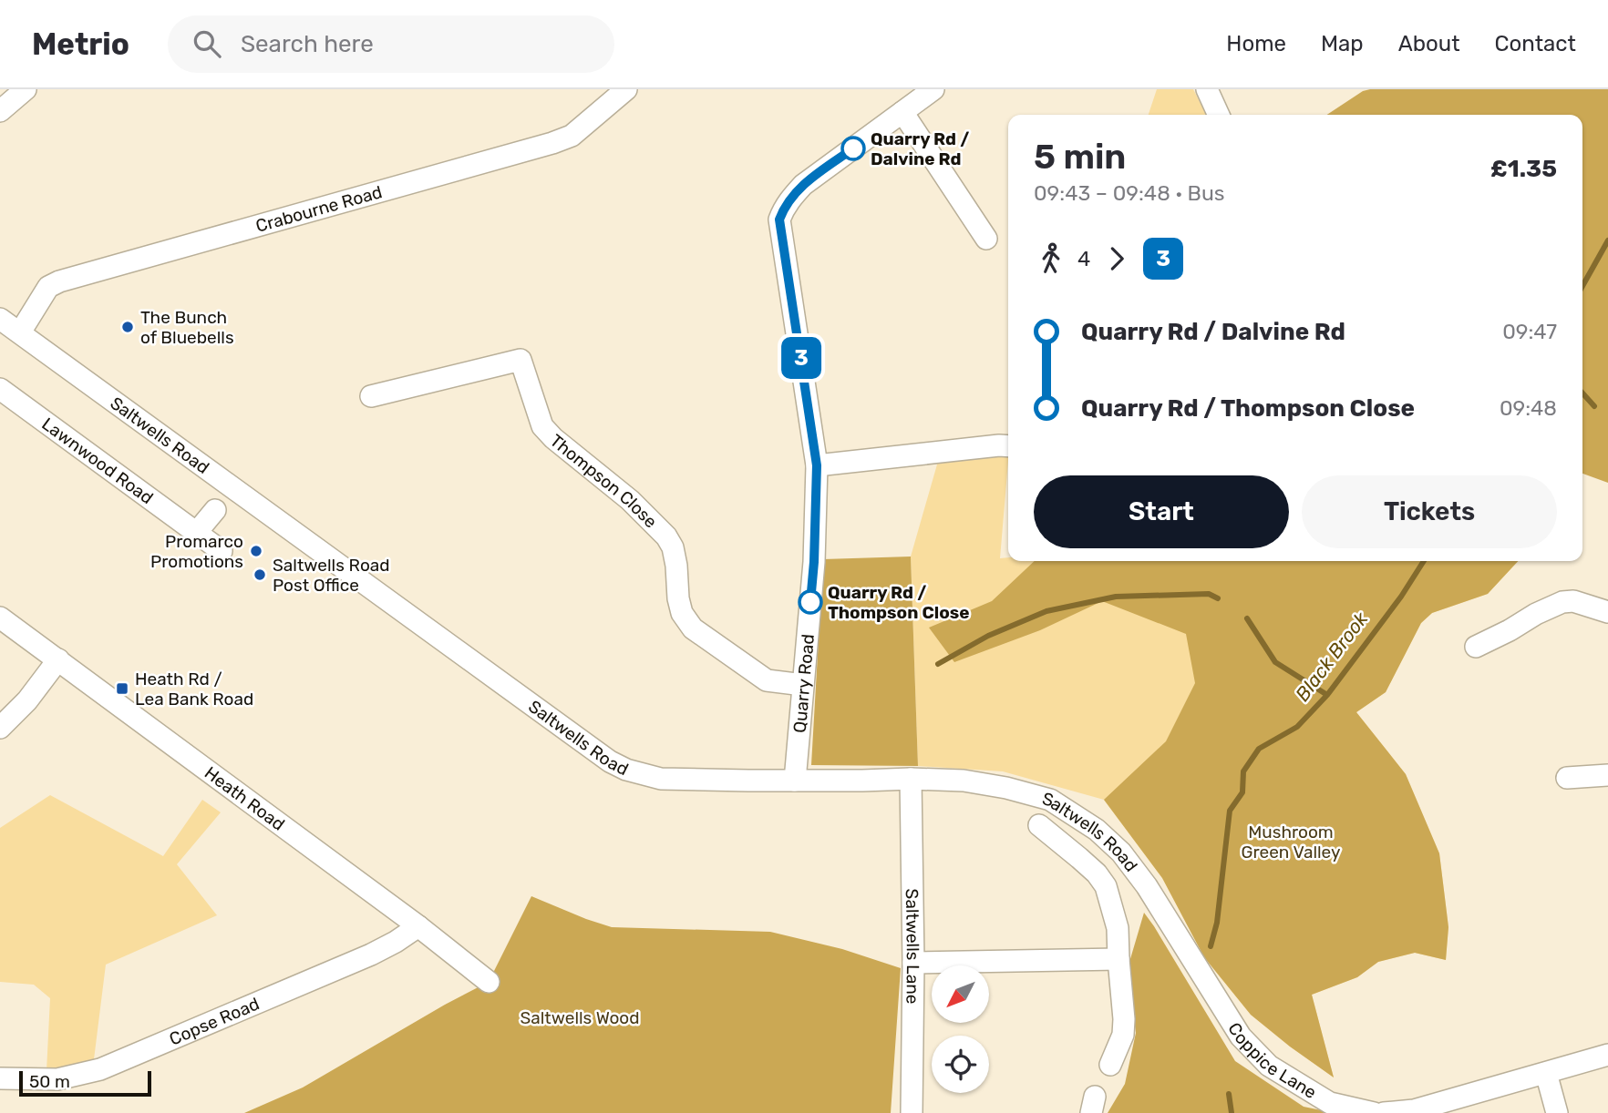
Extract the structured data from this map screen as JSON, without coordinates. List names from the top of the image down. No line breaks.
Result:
{"streets":{"street":["Crabourne Road","Saltwells Road","Lawnwood Road","Thompson Close","Quarry Road","Heath Road","Saltwells Lane","Copse Road","Coppice Lane"]},"crossings":[["Crabourne Road","Saltwells Road"],["Saltwells Road","Quarry Road"],["Saltwells Road","Saltwells Lane"],["Saltwells Road","Coppice Lane"],["Thompson Close","Quarry Road"],["Heath Road","Copse Road"]],"water":["Black Brook"],"parks":["Mushroom Green Valley","Saltwells Wood"],"places":{"other":["Quarry Rd / Dalvine Rd","The Bunch of Bluebells","Promarco Promotions","Saltwells Road Post Office","Quarry Rd / Thompson Close"],"transit":["Heath Rd / Lea Bank Road"]},"lines":["bus line 3"],"scale_bar":"50 m","north":"bottom left","page":{"header":"Metrio","search":"Search here","nav":["Home","Map","About","Contact"],"on_map":"3","heading":["5 min","09:43 – 09:48 · Bus","£1.35"],"legs":["4","3"],"list":[{"name":"Quarry Rd / Dalvine Rd","value":"09:47"},{"name":"Quarry Rd / Thompson Close","value":"09:48"}],"buttons":["Start","Tickets"],"scale":"50 m"}}
